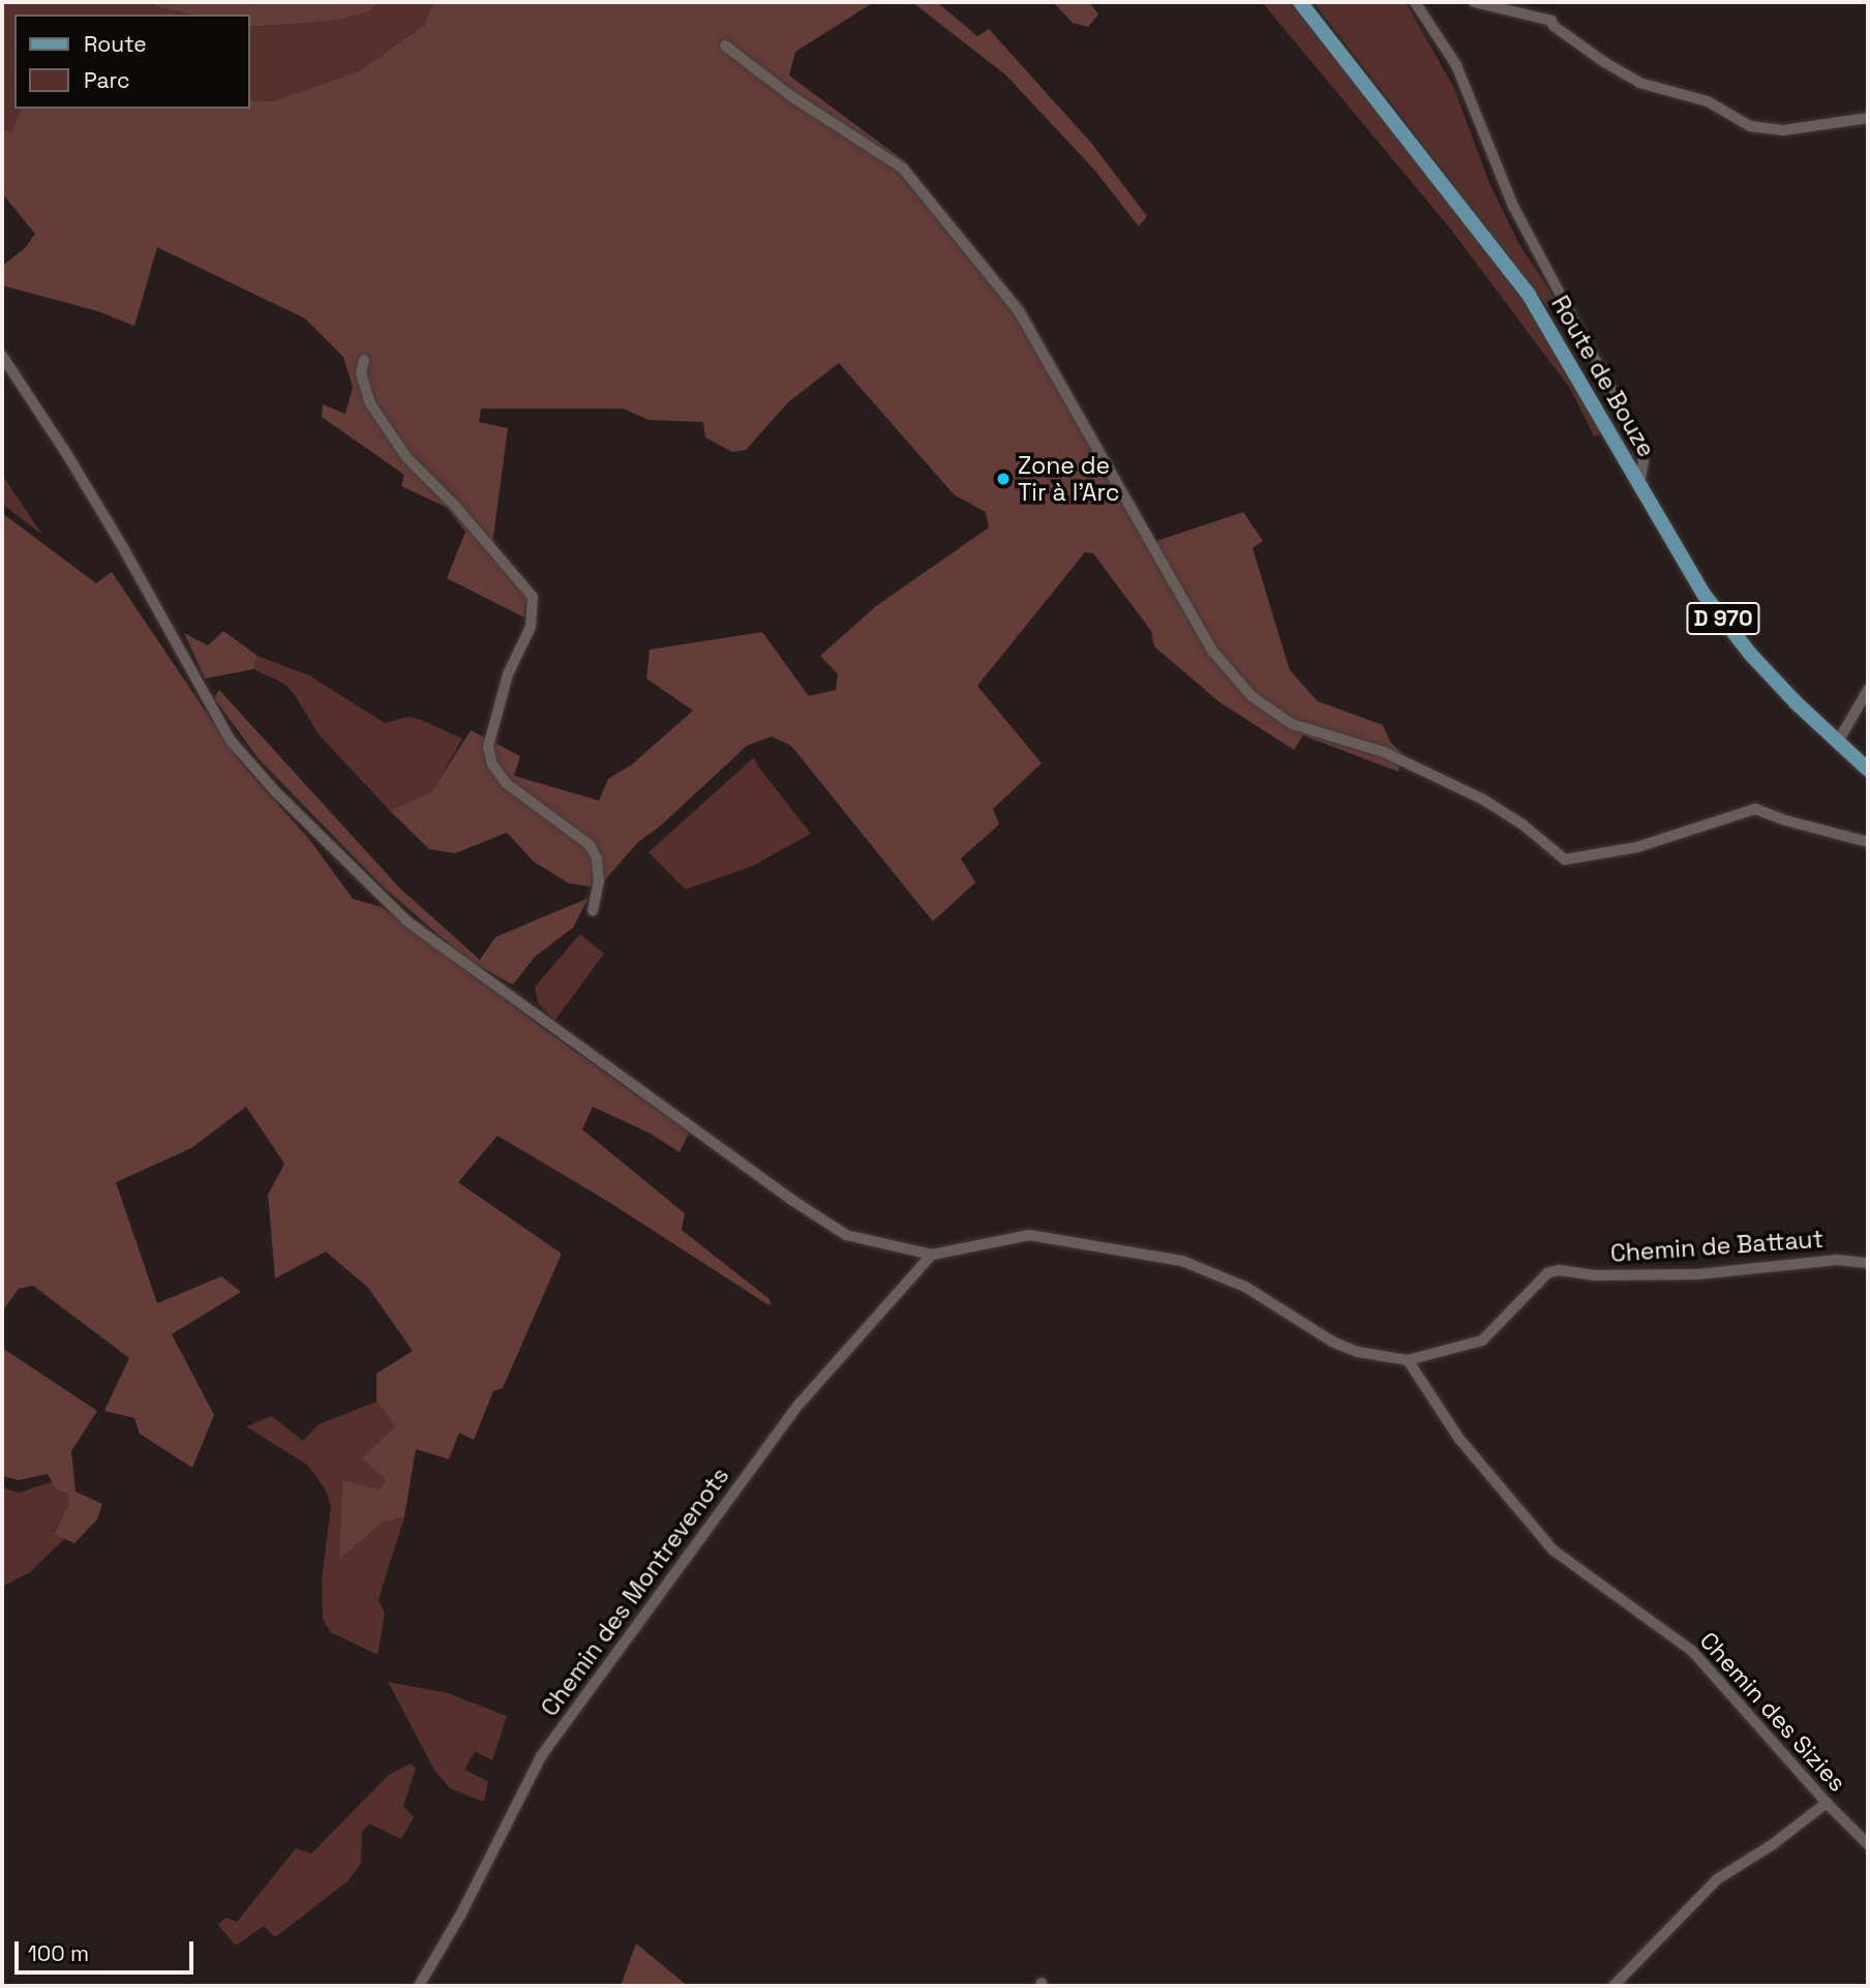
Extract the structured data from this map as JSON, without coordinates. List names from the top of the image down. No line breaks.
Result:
{"streets":{"main road":["Route de Bouze","D 970"],"street":["Chemin de Battaut","Chemin des Montrevenots","Chemin des Sizies"]},"crossings":[["Chemin de Battaut","Chemin des Montrevenots"],["Chemin de Battaut","Chemin des Sizies"]],"places":["Zone de Tir à l'Arc"],"legend":["Route","Parc"],"scale_bar":"100 m"}
